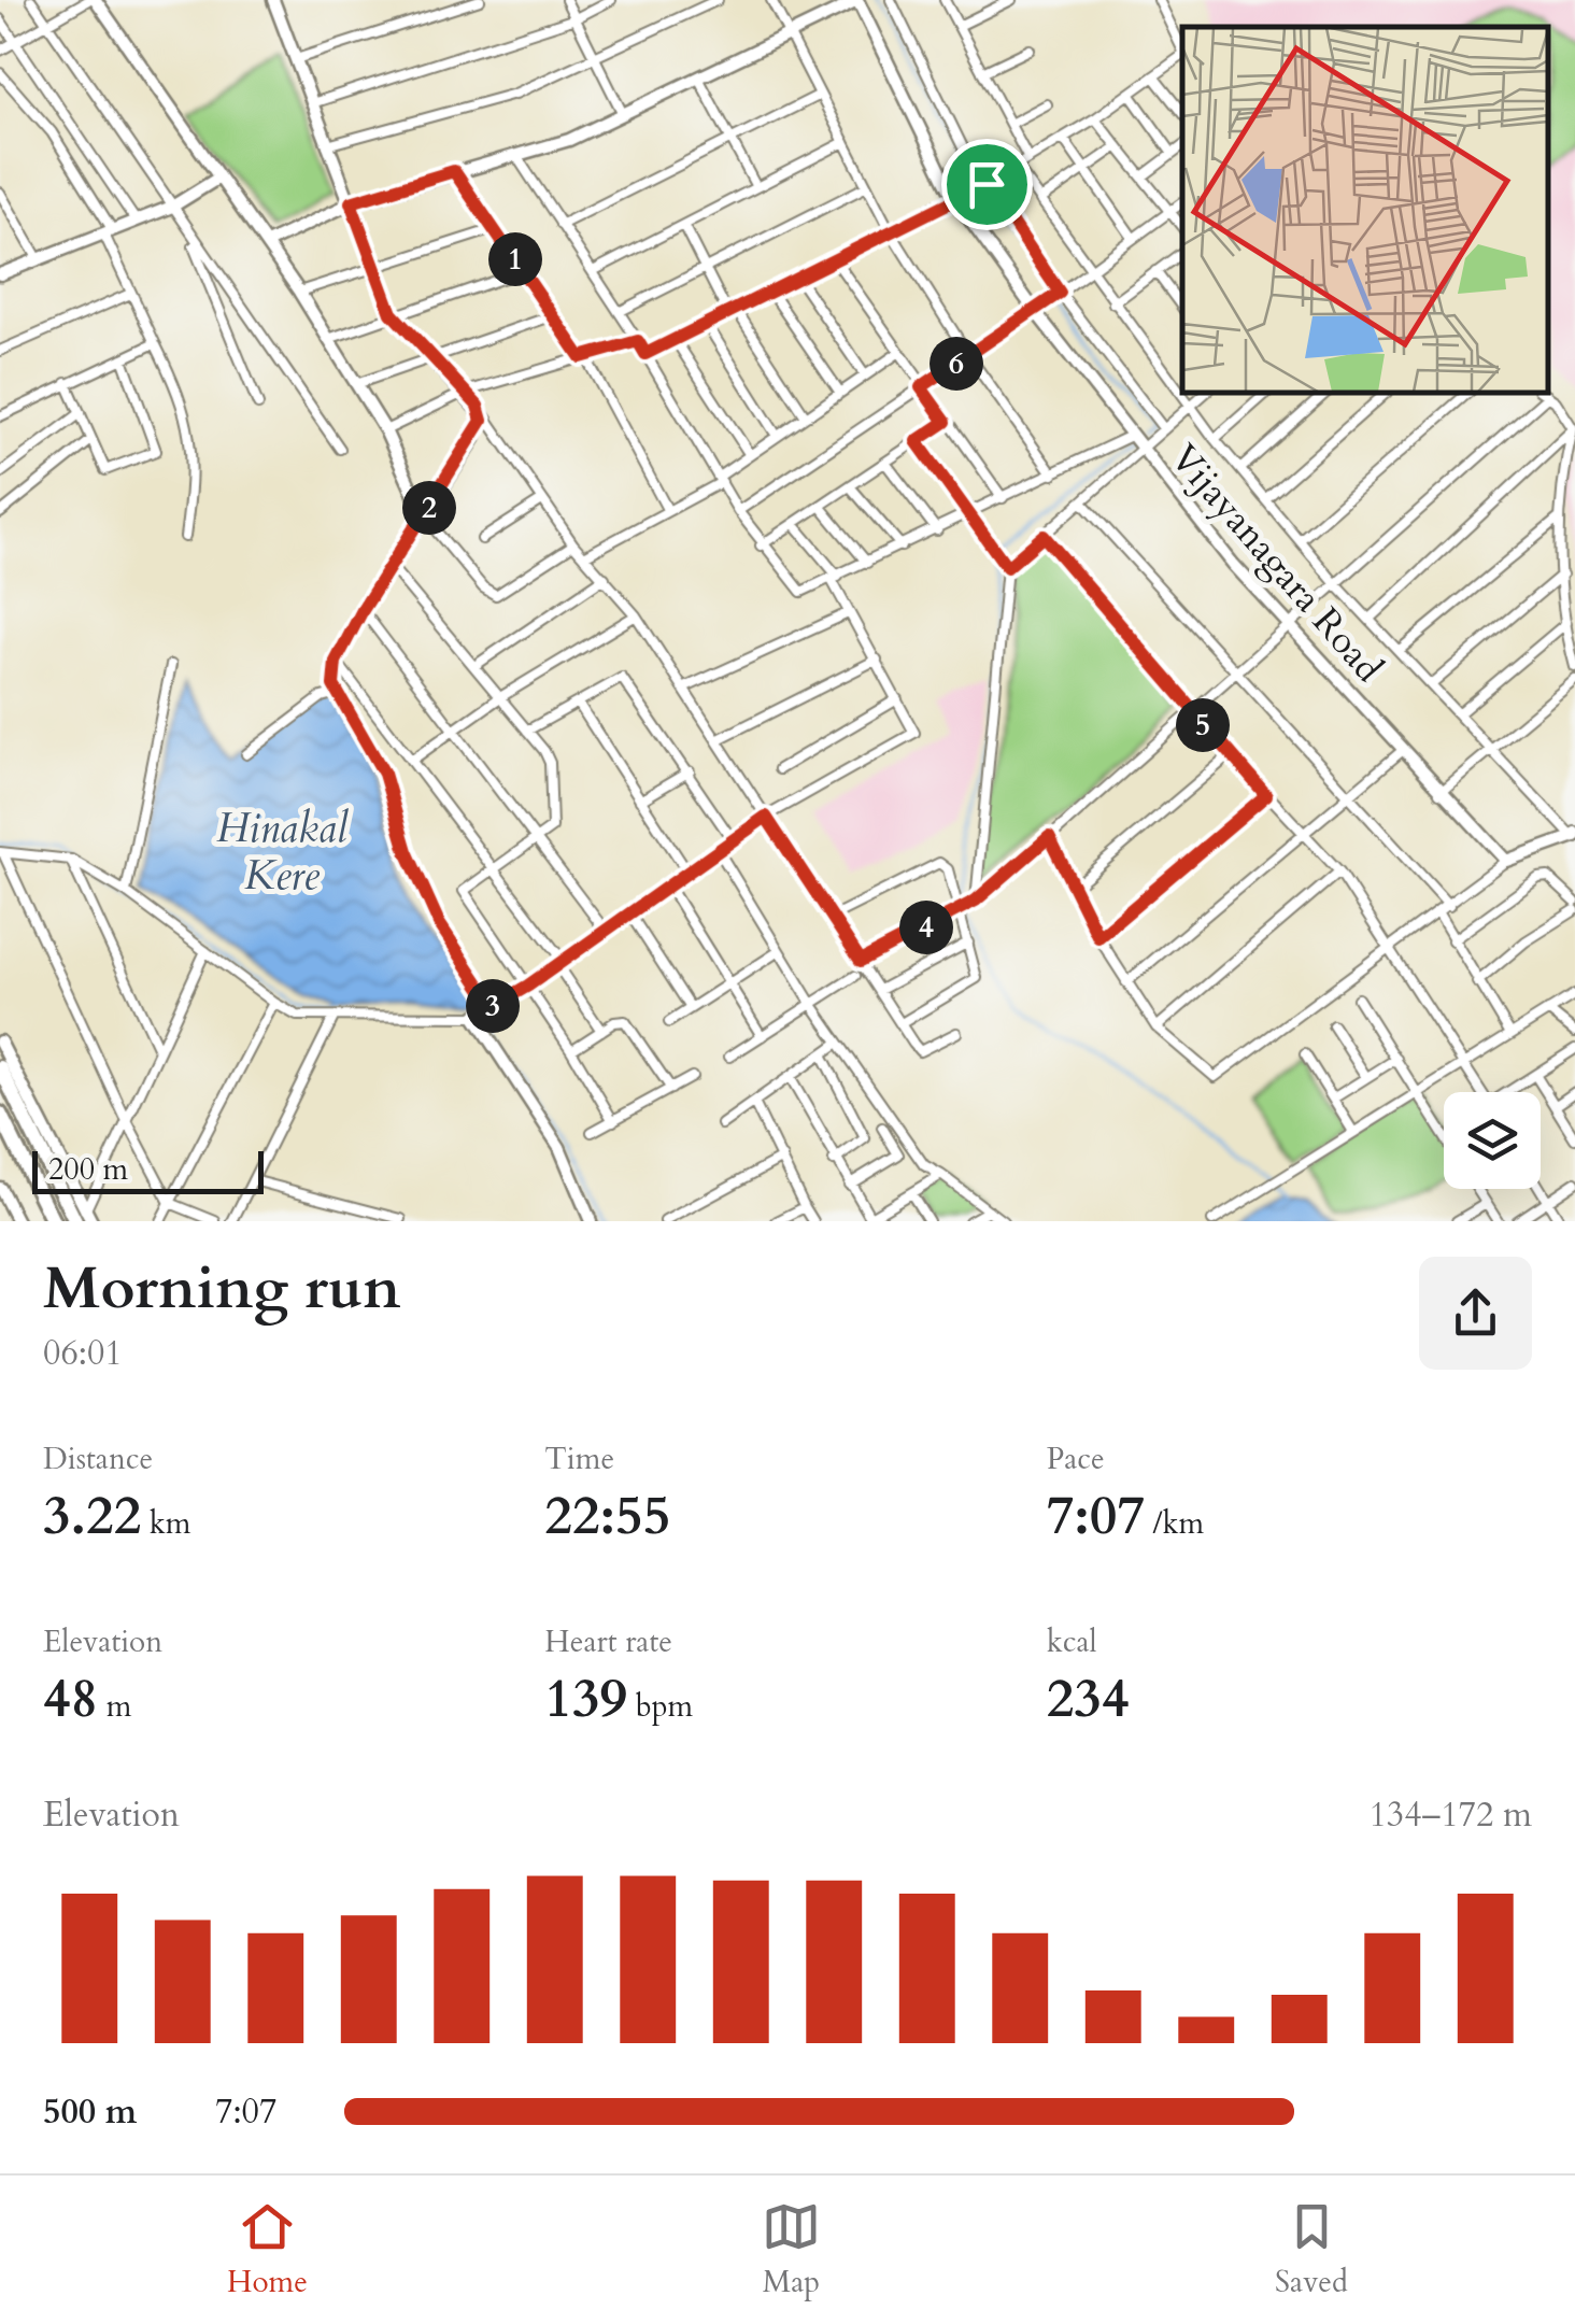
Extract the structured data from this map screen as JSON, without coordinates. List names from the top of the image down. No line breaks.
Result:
{"streets":{"street":["Vijayanagara Road"]},"water":["Hinakal Kere"],"scale_bar":"200 m","page":{"pins":["1","6","2","5","4","3"],"scale":"200 m","heading":["Morning run","06:01"],"stats":[["Distance","3.22 km"],["Time","22:55"],["Pace","7:07 /km"],["Elevation","48 m"],["Heart rate","139 bpm"],["kcal","234"]],"chart":["Elevation","134–172 m"],"list":[{"name":"500 m","note":"7:07"}],"tabs":["Home","Map","Saved"]}}
